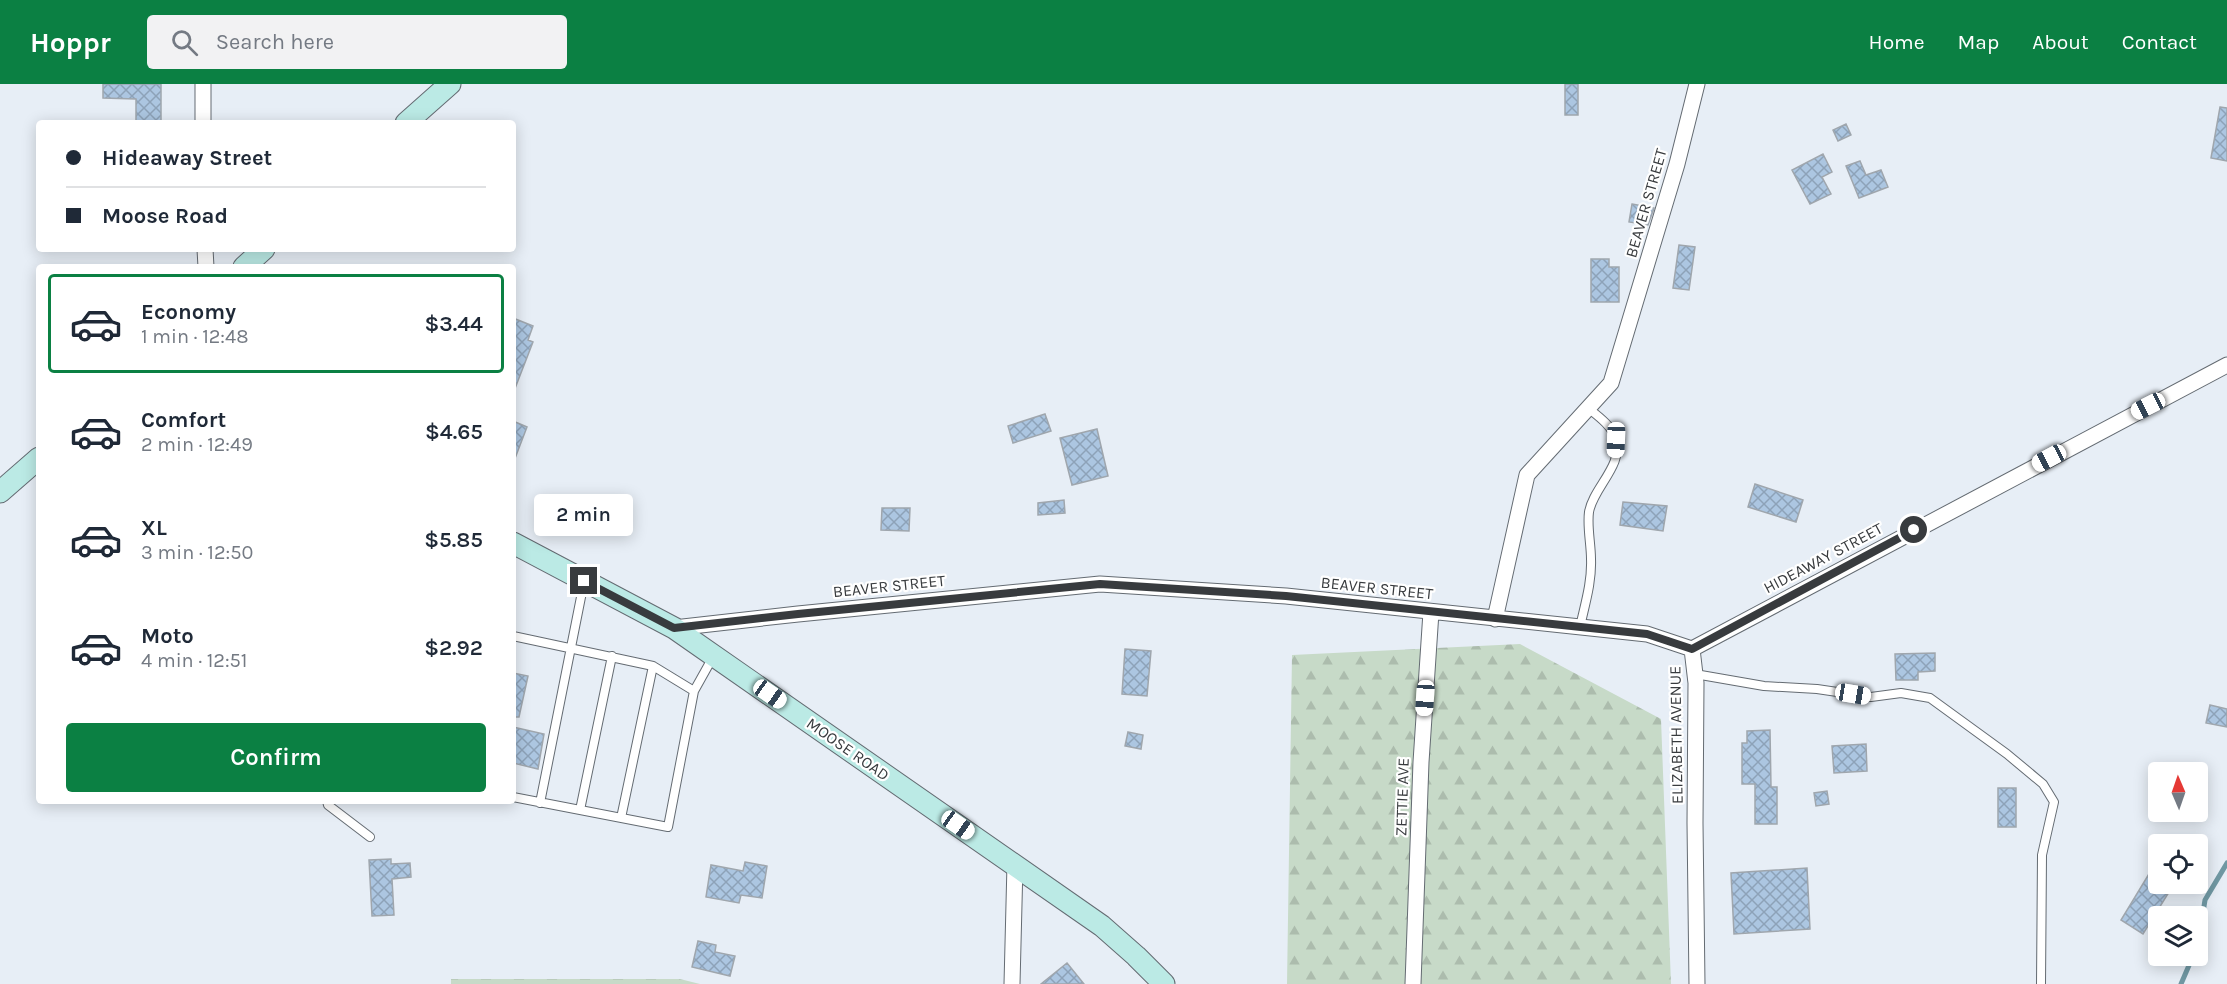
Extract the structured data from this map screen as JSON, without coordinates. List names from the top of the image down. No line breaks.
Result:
{"streets":{"street":["BEAVER STREET","HIDEAWAY STREET","ELIZABETH AVENUE","MOOSE ROAD","ZETTIE AVE"]},"crossings":[["BEAVER STREET","ELIZABETH AVENUE"],["BEAVER STREET","MOOSE ROAD"],["BEAVER STREET","ZETTIE AVE"],["HIDEAWAY STREET","ELIZABETH AVENUE"]],"north":"top","page":{"header":"Hoppr","search":"Search here","nav":["Home","Map","About","Contact"],"banner":["Hideaway Street","Moose Road"],"list":[{"name":"Economy","note":"1 min · 12:48","value":"$3.44"},{"name":"Comfort","note":"2 min · 12:49","value":"$4.65"},{"name":"XL","note":"3 min · 12:50","value":"$5.85"},{"name":"Moto","note":"4 min · 12:51","value":"$2.92"}],"bubble":"2 min","buttons":"Confirm"}}
